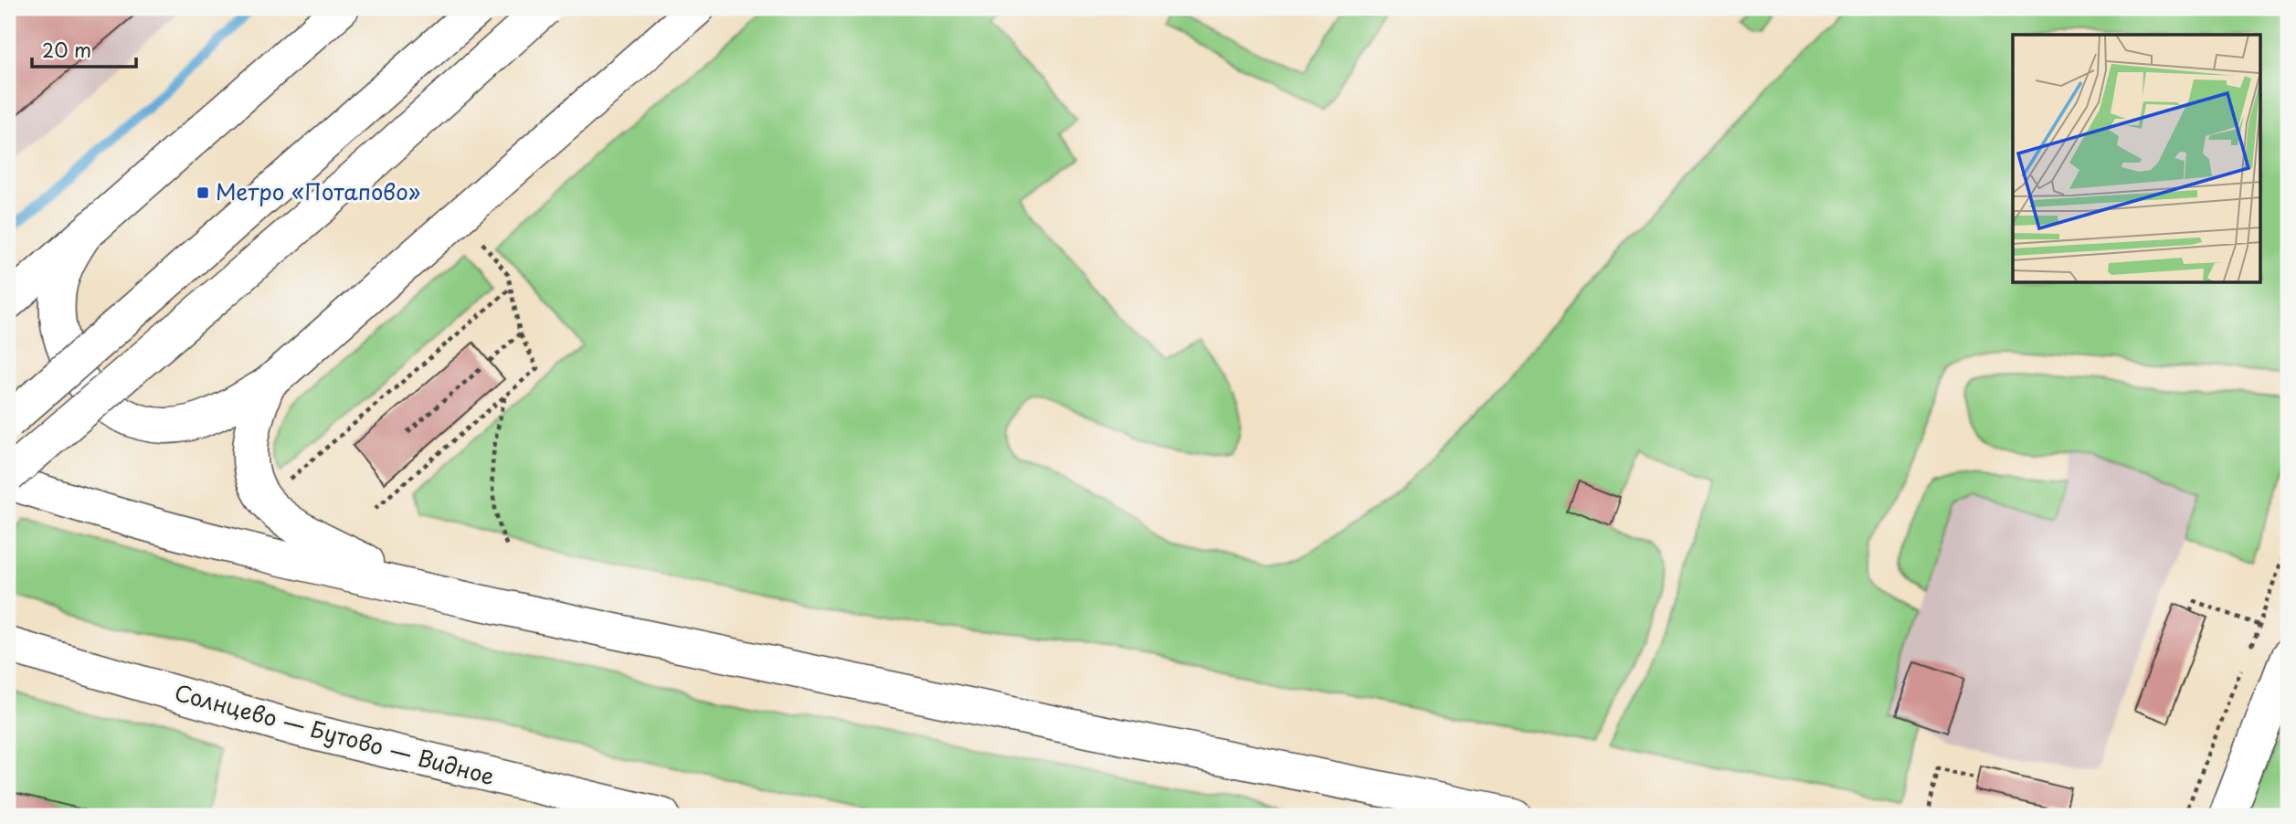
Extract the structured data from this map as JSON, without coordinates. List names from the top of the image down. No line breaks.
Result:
{"streets":{"main road":["Солнцево — Бутово — Видное"]},"places":{"transit":["Метро «Потапово»"]},"scale_bar":"20 m"}
